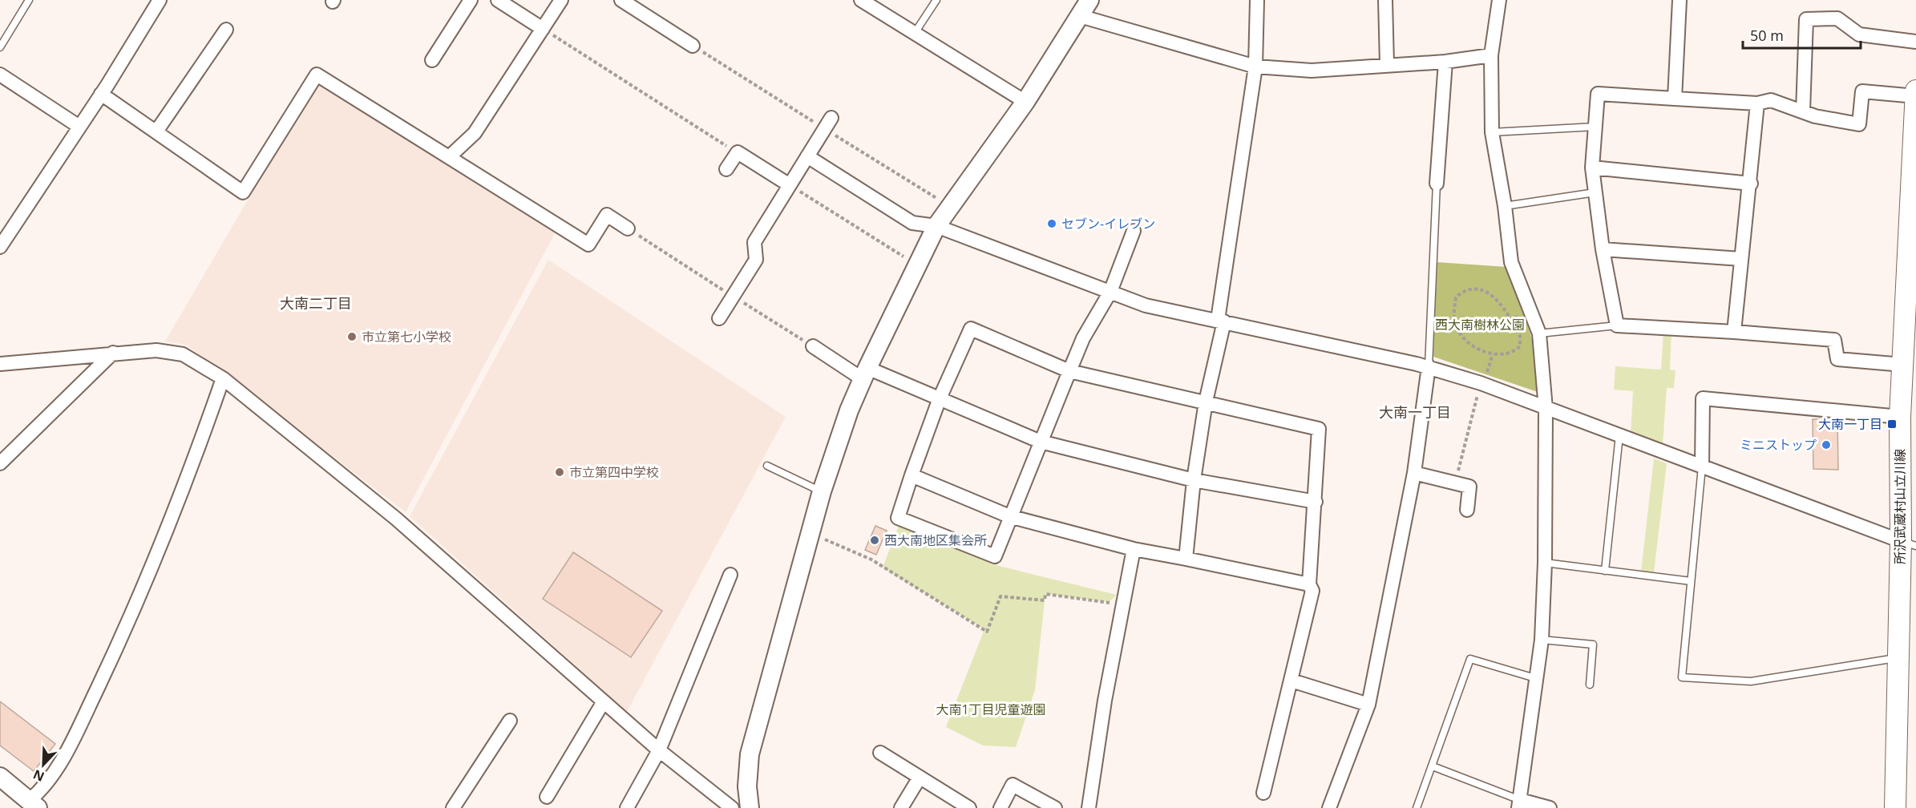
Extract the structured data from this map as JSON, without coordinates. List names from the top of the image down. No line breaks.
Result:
{"streets":{"main road":["所沢武蔵村山立川線"]},"districts":["大南二丁目","大南一丁目"],"parks":["西大南樹林公園","大南1丁目児童遊園"],"places":{"other":["セブン-イレブン","市立第七小学校","ミニストップ","市立第四中学校","西大南地区集会所"],"transit":["大南一丁目"]},"scale_bar":"50 m","north":"bottom left"}
